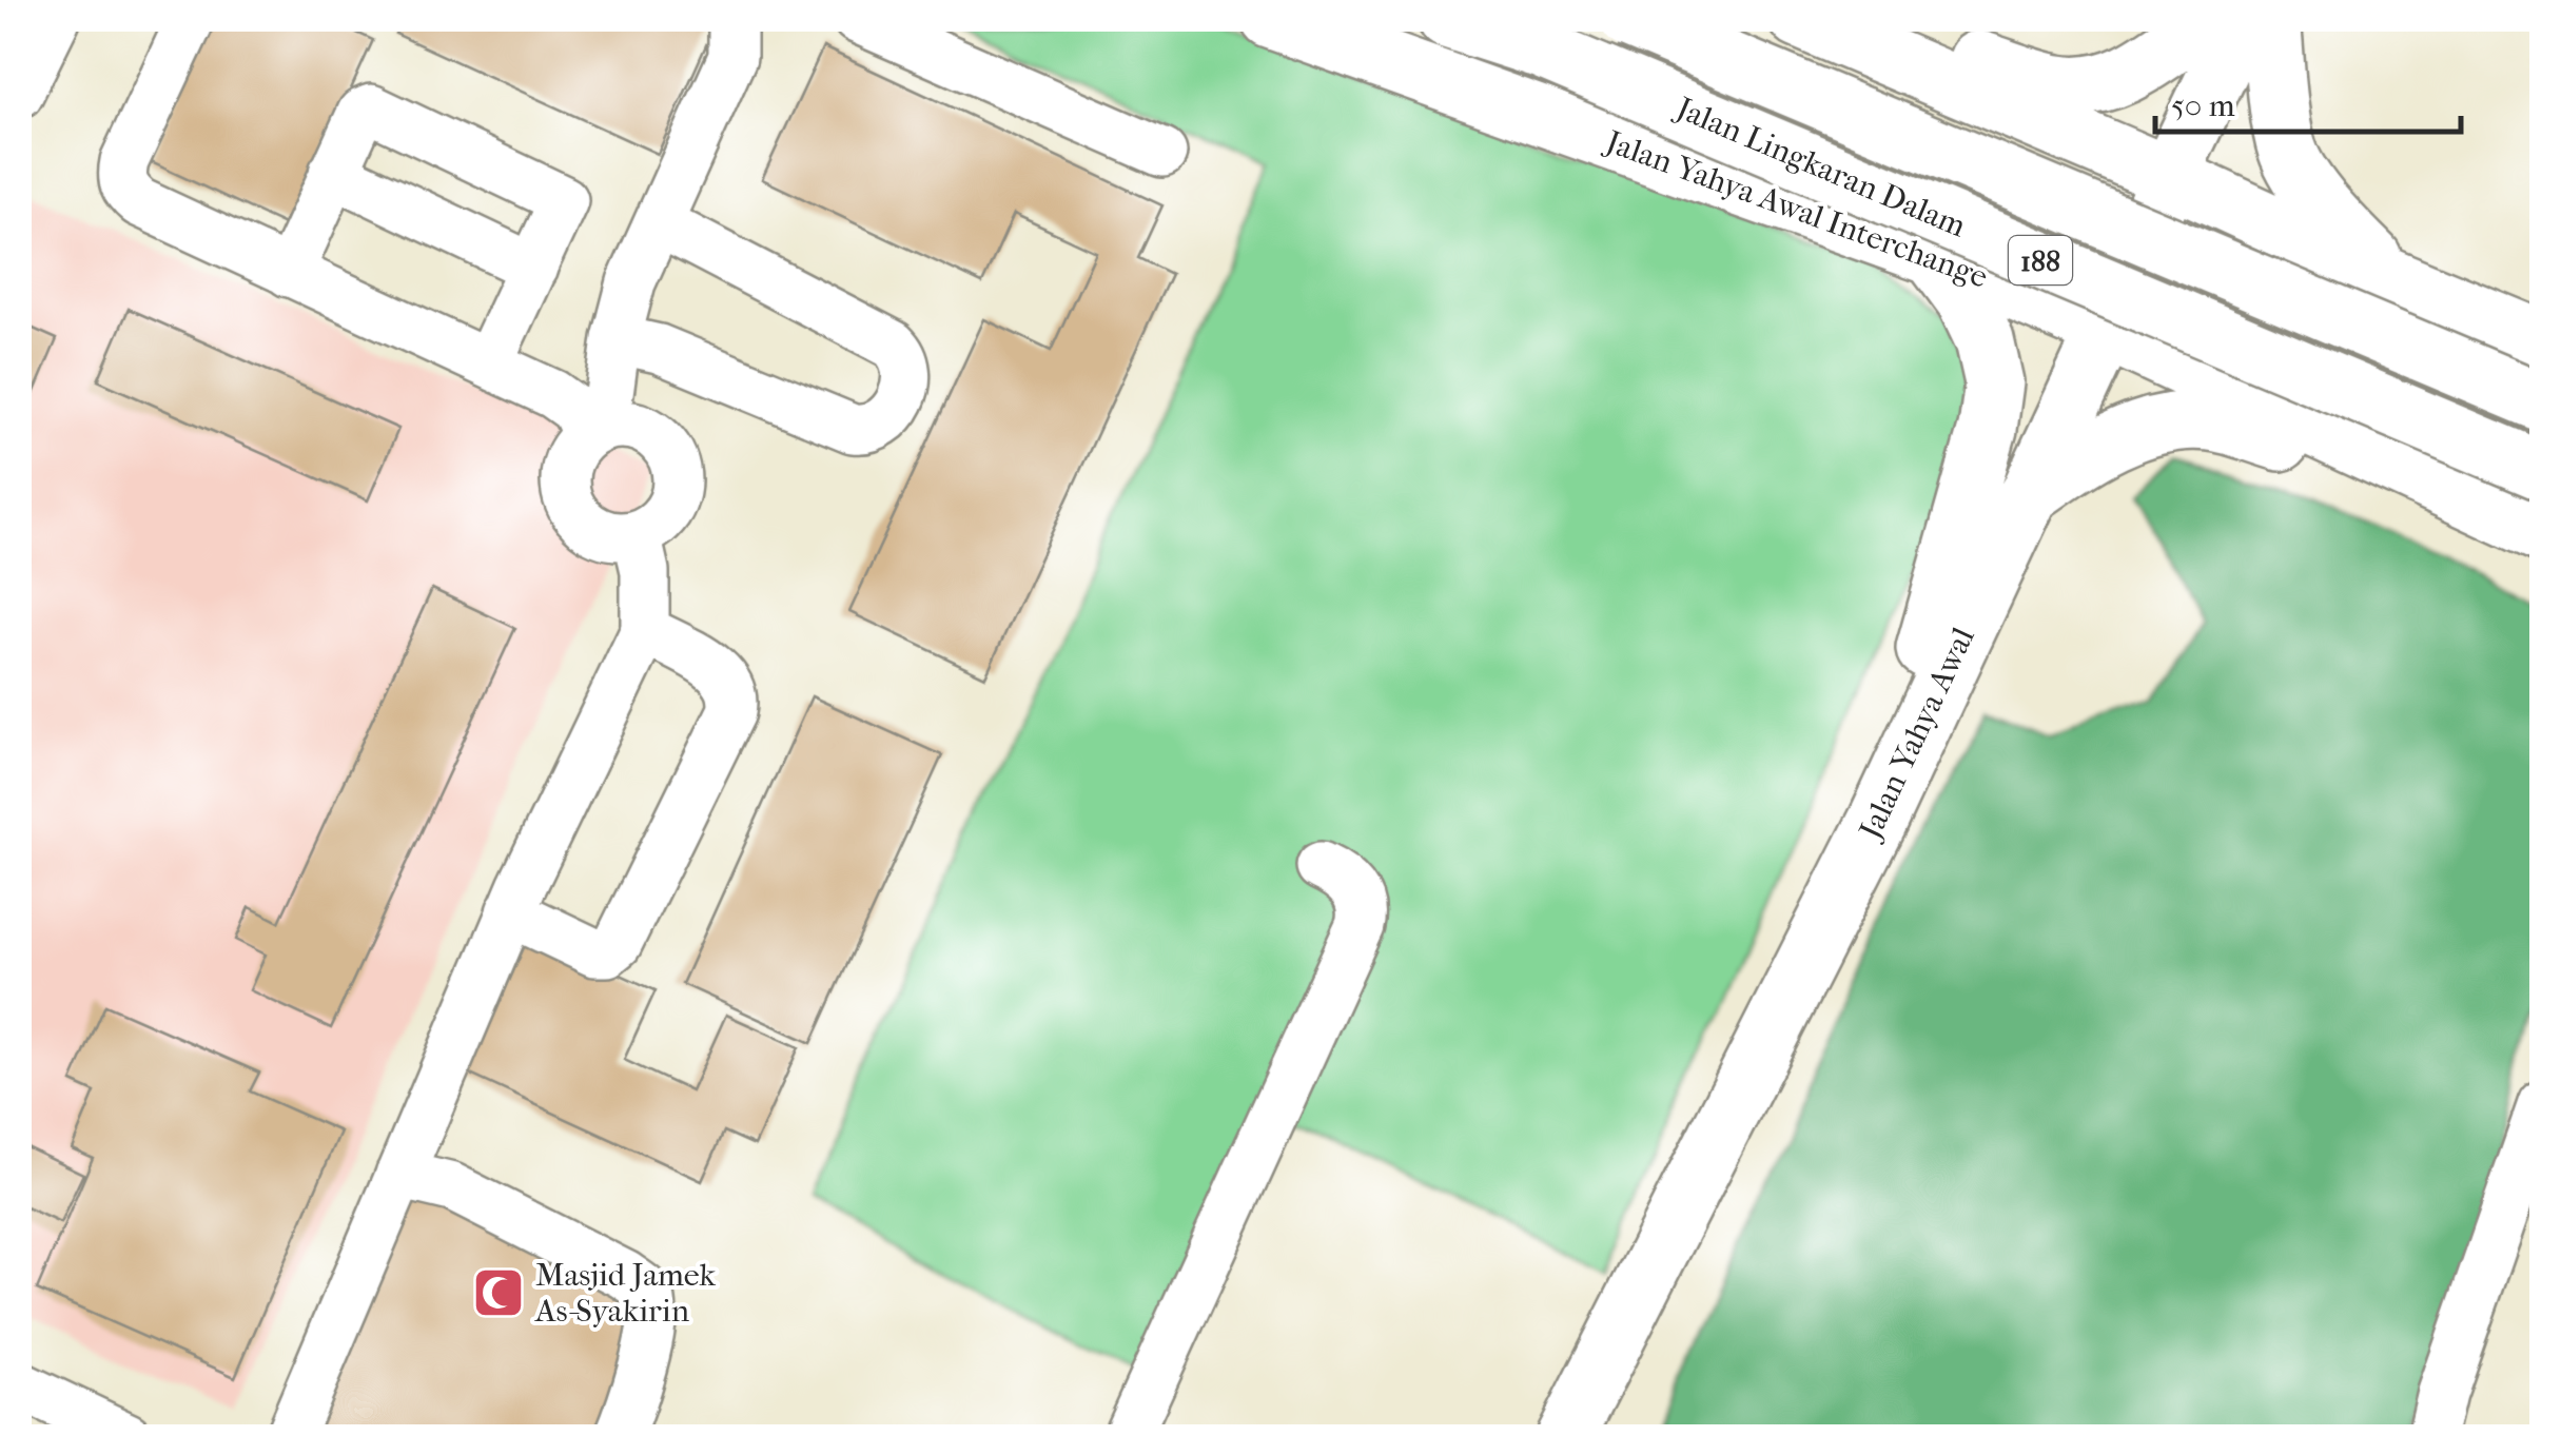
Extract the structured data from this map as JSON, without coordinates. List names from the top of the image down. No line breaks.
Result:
{"streets":{"main road":["Jalan Lingkaran Dalam","Jalan Yahya Awal Interchange","188","Jalan Yahya Awal"]},"crossings":[["Jalan Yahya Awal Interchange","Jalan Yahya Awal"]],"places":{"mosque":["Masjid Jamek As-Syakirin"]},"scale_bar":"50 m"}
